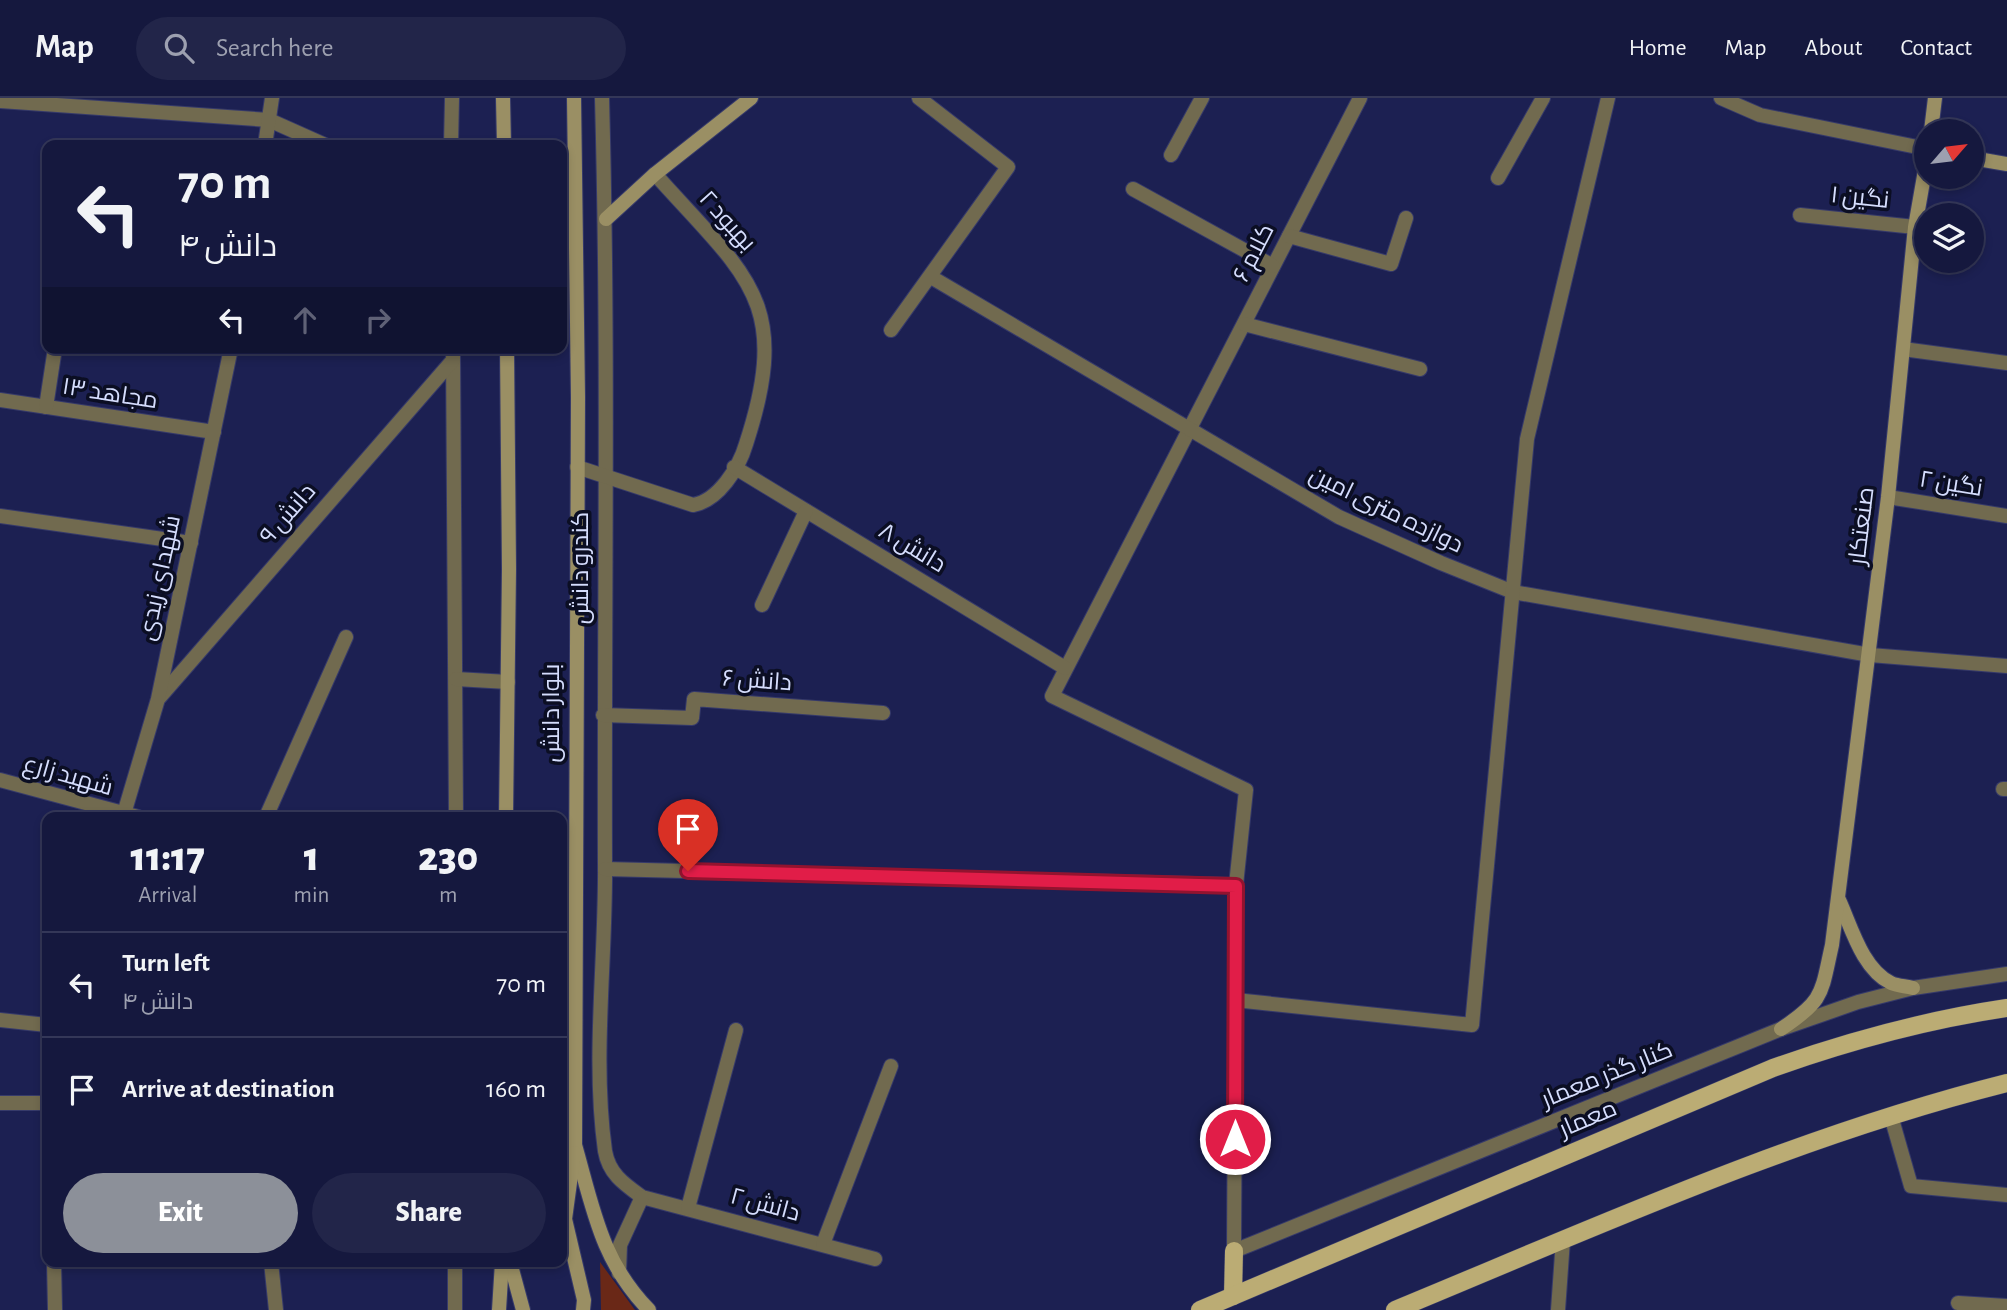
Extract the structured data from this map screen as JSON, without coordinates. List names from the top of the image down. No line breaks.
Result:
{"streets":{"main road":["صنعتکار","بلوار دانش","معمار"],"street":["نگین ۱","بهبود ۲","کلام ۶","مجاهد ۱۳","نگین ۲","دوازده متری امین","دانش ۹","دانش ۸","کندرو دانش","شهدای زیدی","دانش ۶","شهید زارع","کنار گذر معمار","دانش ۲"]},"crossings":[["بهبود ۲","دانش ۸"],["بهبود ۲","کندرو دانش"],["کلام ۶","دوازده متری امین"],["کلام ۶","دانش ۸"],["مجاهد ۱۳","شهدای زیدی"],["نگین ۲","صنعتکار"],["دوازده متری امین","صنعتکار"],["دانش ۹","شهدای زیدی"],["صنعتکار","کنار گذر معمار"],["کندرو دانش","دانش ۶"],["کندرو دانش","دانش ۲"]],"north":"top right","page":{"header":"Map","search":"Search here","nav":["Home","Map","About","Contact"],"turn":["70 m","دانش ۴"],"eta":["11:17","Arrival","1","min","230","m"],"list":[{"name":"Turn left","note":"دانش ۴","value":"70 m"},{"name":"Arrive at destination","value":"160 m"}],"buttons":["Exit","Share"]}}
